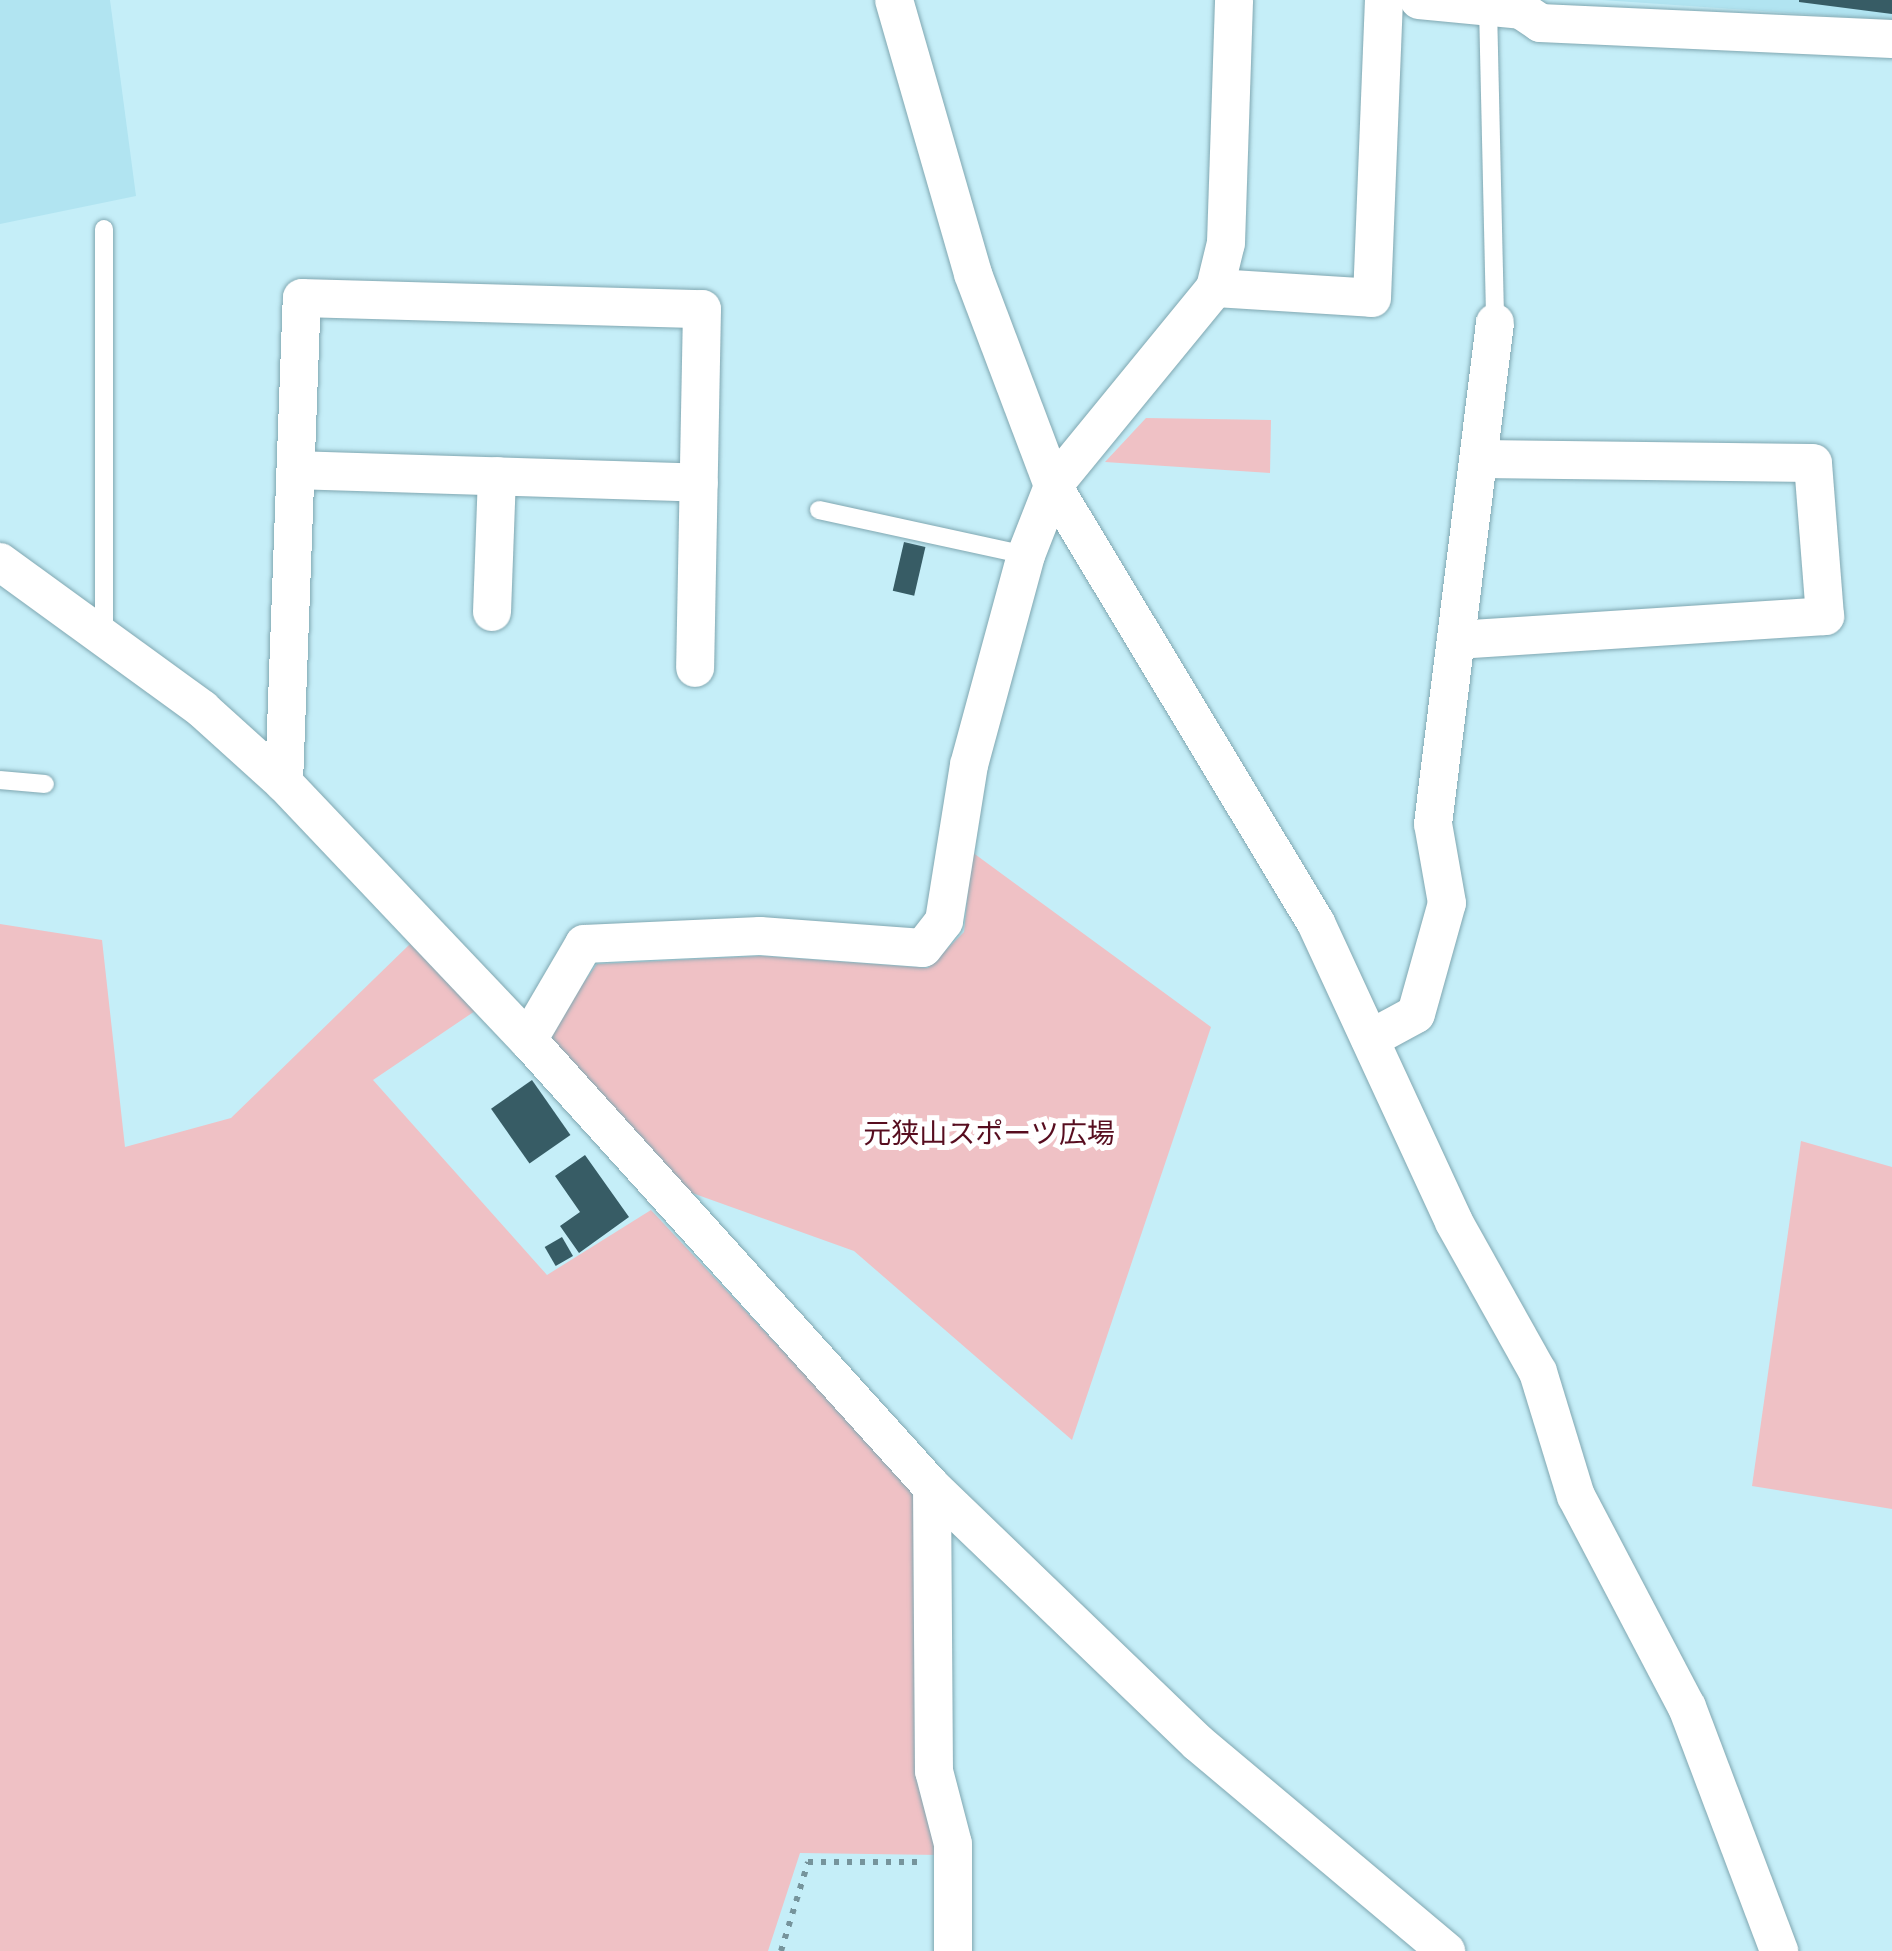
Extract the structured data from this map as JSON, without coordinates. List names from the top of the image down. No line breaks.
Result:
{"parks":["元狭山スポーツ広場"]}
